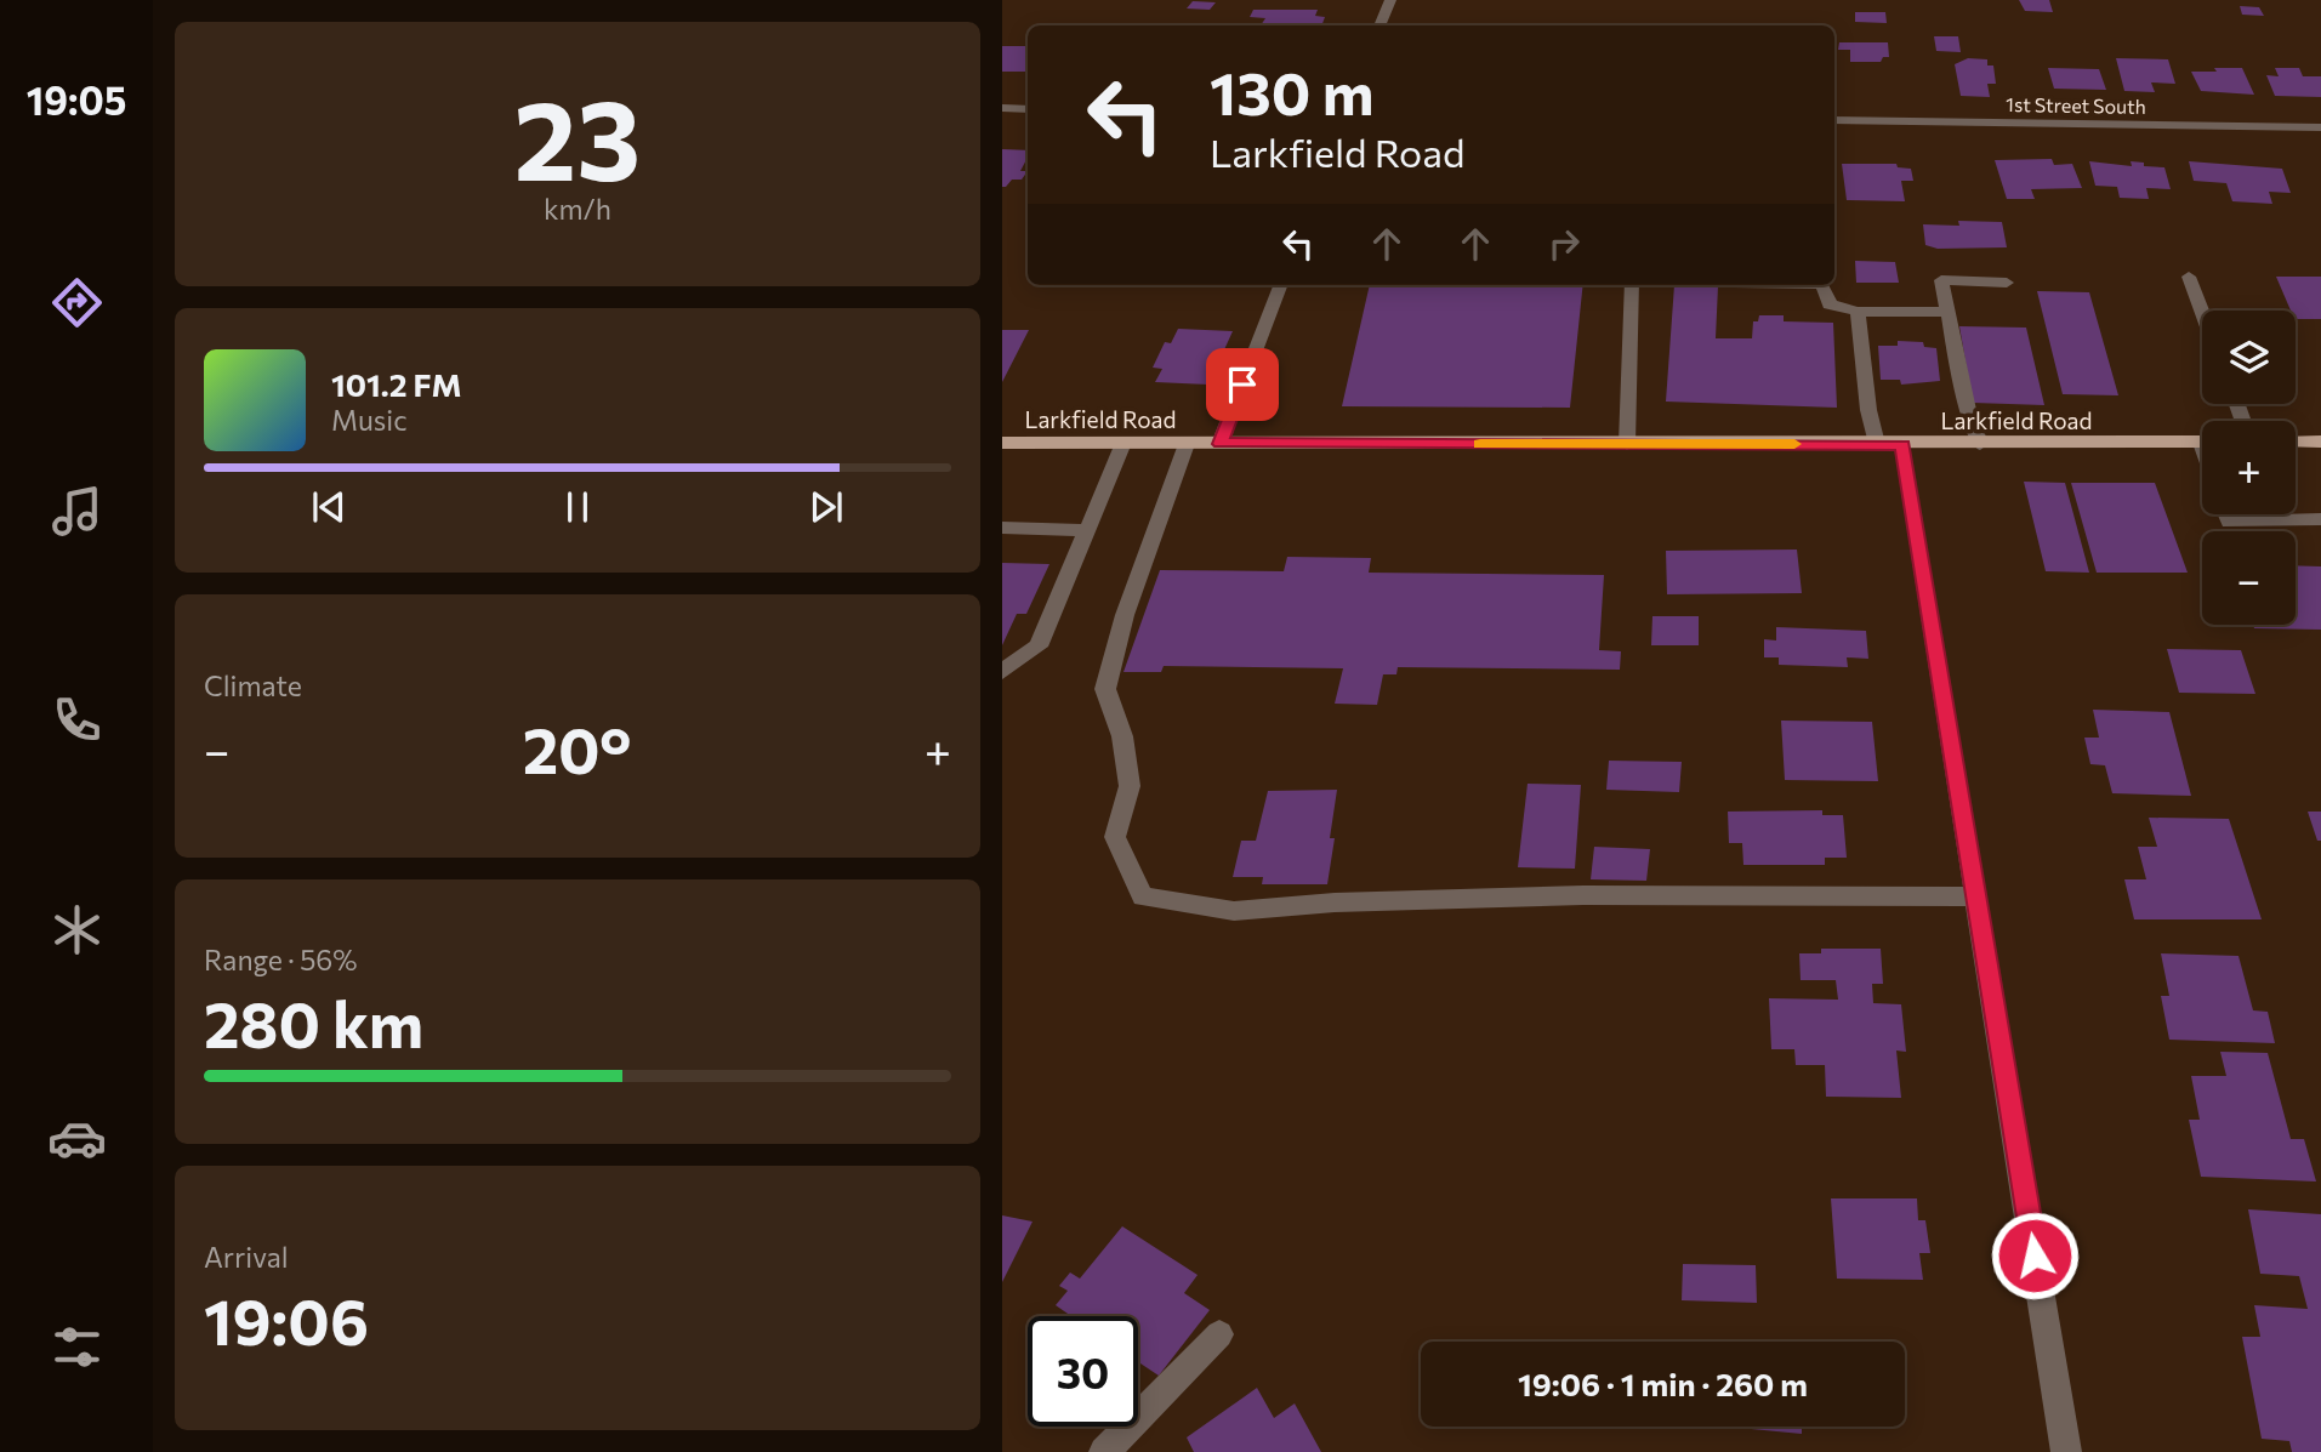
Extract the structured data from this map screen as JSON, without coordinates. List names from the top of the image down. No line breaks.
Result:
{"streets":{"main road":["Larkfield Road"],"street":["1st Street South"]},"page":{"tabs":"19:05","tile":[["23","km/h"],"Climate",["Range · 56%","280 km"],["Arrival","19:06"]],"turn":["130 m","Larkfield Road"],"map_buttons":["+","−"],"song":["101.2 FM","Music"],"heat":["−","20°","+"],"limit":"30","trip":"19:06 · 1 min · 260 m"}}
